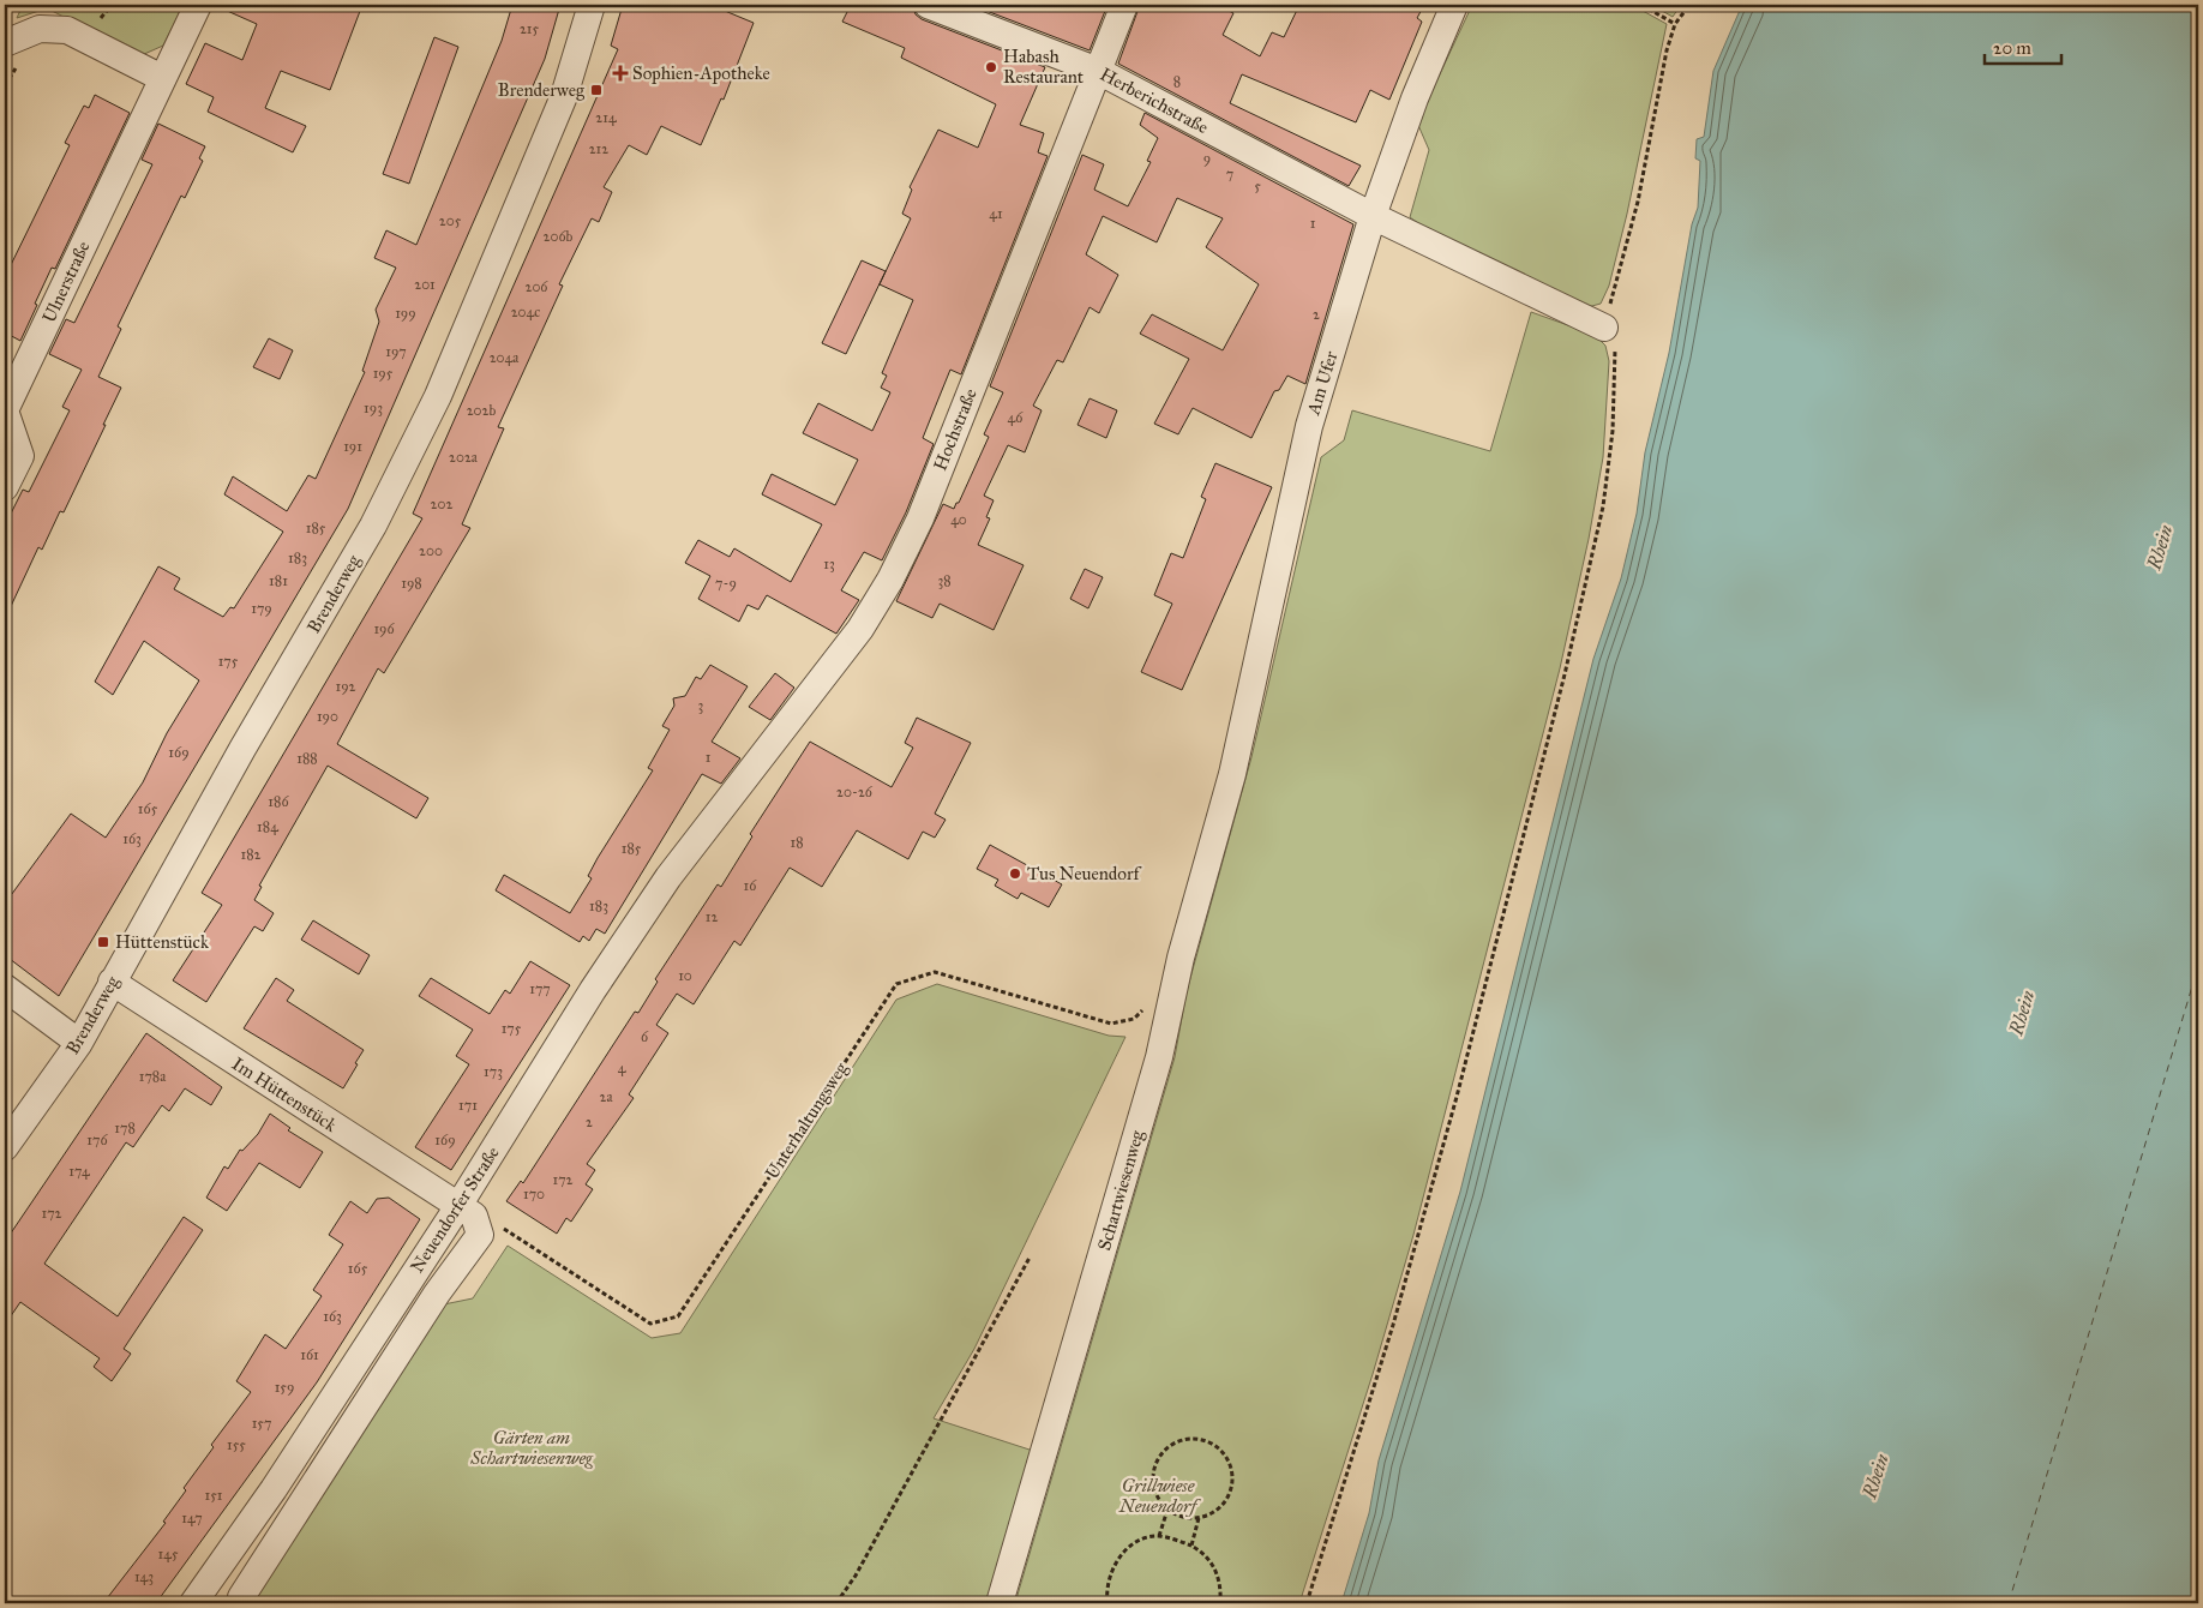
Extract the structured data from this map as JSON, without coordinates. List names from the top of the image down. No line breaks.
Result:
{"streets":{"street":["Herberichstraße","Ulnerstraße","Am Ufer","Hochstraße","Brenderweg","Im Hüttenstück","Schartwiesenweg","Neuendorfer Straße"],"path":["Unterhaltungsweg"]},"crossings":[["Herberichstraße","Am Ufer"],["Herberichstraße","Hochstraße"],["Am Ufer","Schartwiesenweg"],["Hochstraße","Neuendorfer Straße"],["Brenderweg","Im Hüttenstück"],["Im Hüttenstück","Unterhaltungsweg"],["Im Hüttenstück","Neuendorfer Straße"],["Unterhaltungsweg","Neuendorfer Straße"]],"water":["Rhein"],"parks":["Gärten am Schartwiesenweg","Grillwiese Neuendorf"],"places":{"other":["Habash Restaurant","Tus Neuendorf"],"health":["Sophien-Apotheke"],"transit":["Brenderweg","Hüttenstück"]},"house_numbers":["215","8","214","212","9","7","5","41","205","1","206b","201","206","204c","199","2","197","204a","195","193","202b","46","191","202a","202","40","185","200","183","13","181","38","198","7-9","179","196","175","192","3","190","169","1","188","20-26","186","165","184","163","18","185","182","16","183","12","10","177","175","6","4","173","178a","2a","171","2","178","176","169","174","172","170","172","165","163","161","159","157","155","151","147","145","143"],"scale_bar":"20 m"}
